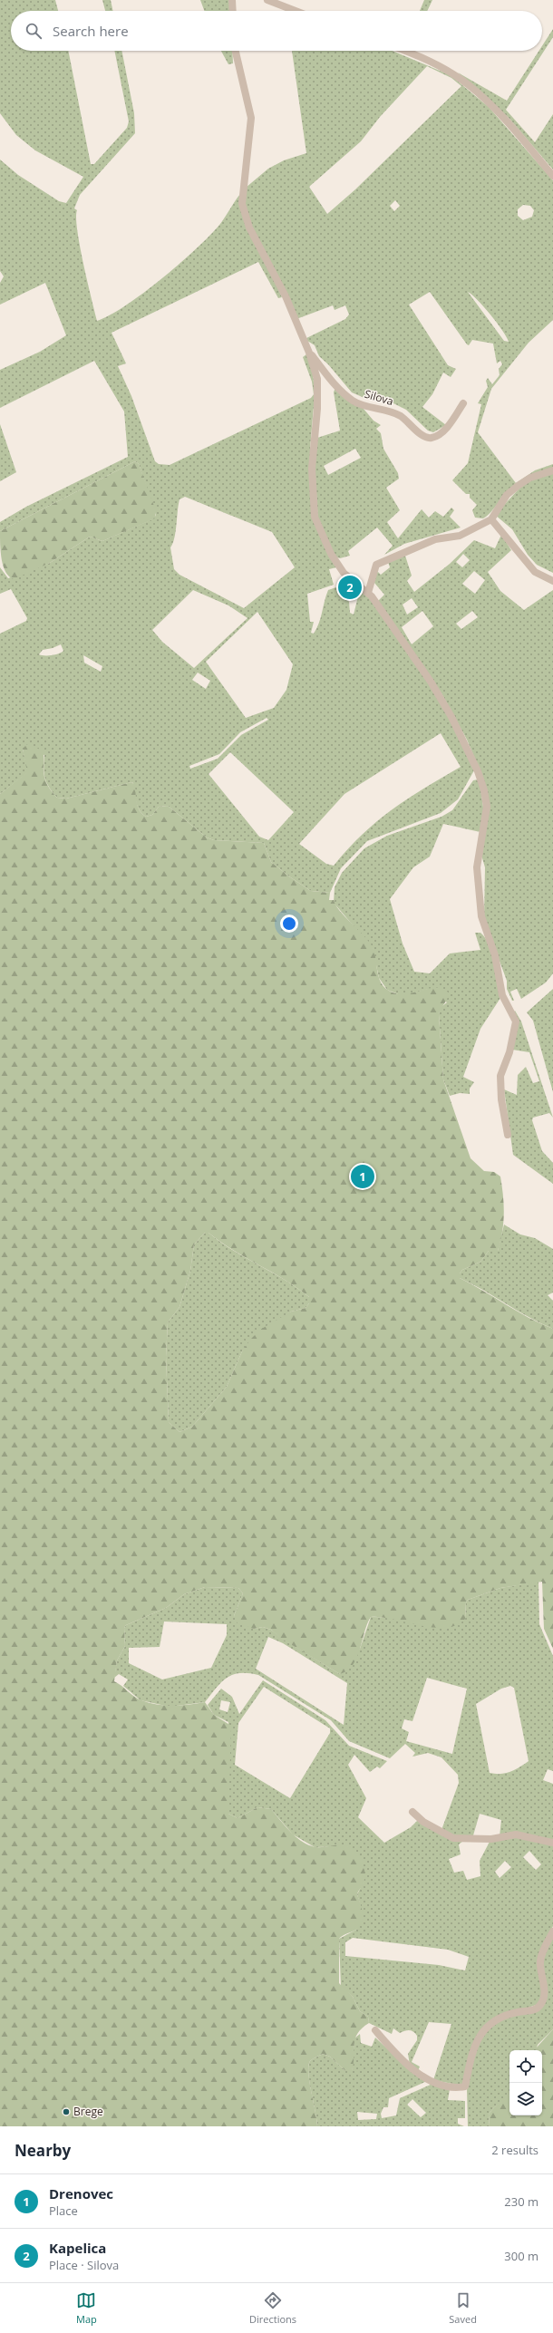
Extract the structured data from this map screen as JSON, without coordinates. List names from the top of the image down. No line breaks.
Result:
{"streets":{"street":["Silova"]},"places":["Brege"],"page":{"search":"Search here","pins":["2","1"],"heading":["Nearby","2 results"],"list":[{"mark":"1","name":"Drenovec","note":"Place","value":"230 m"},{"mark":"2","name":"Kapelica","note":"Place · Silova","value":"300 m"}],"nav":["Map","Directions","Saved"]}}
